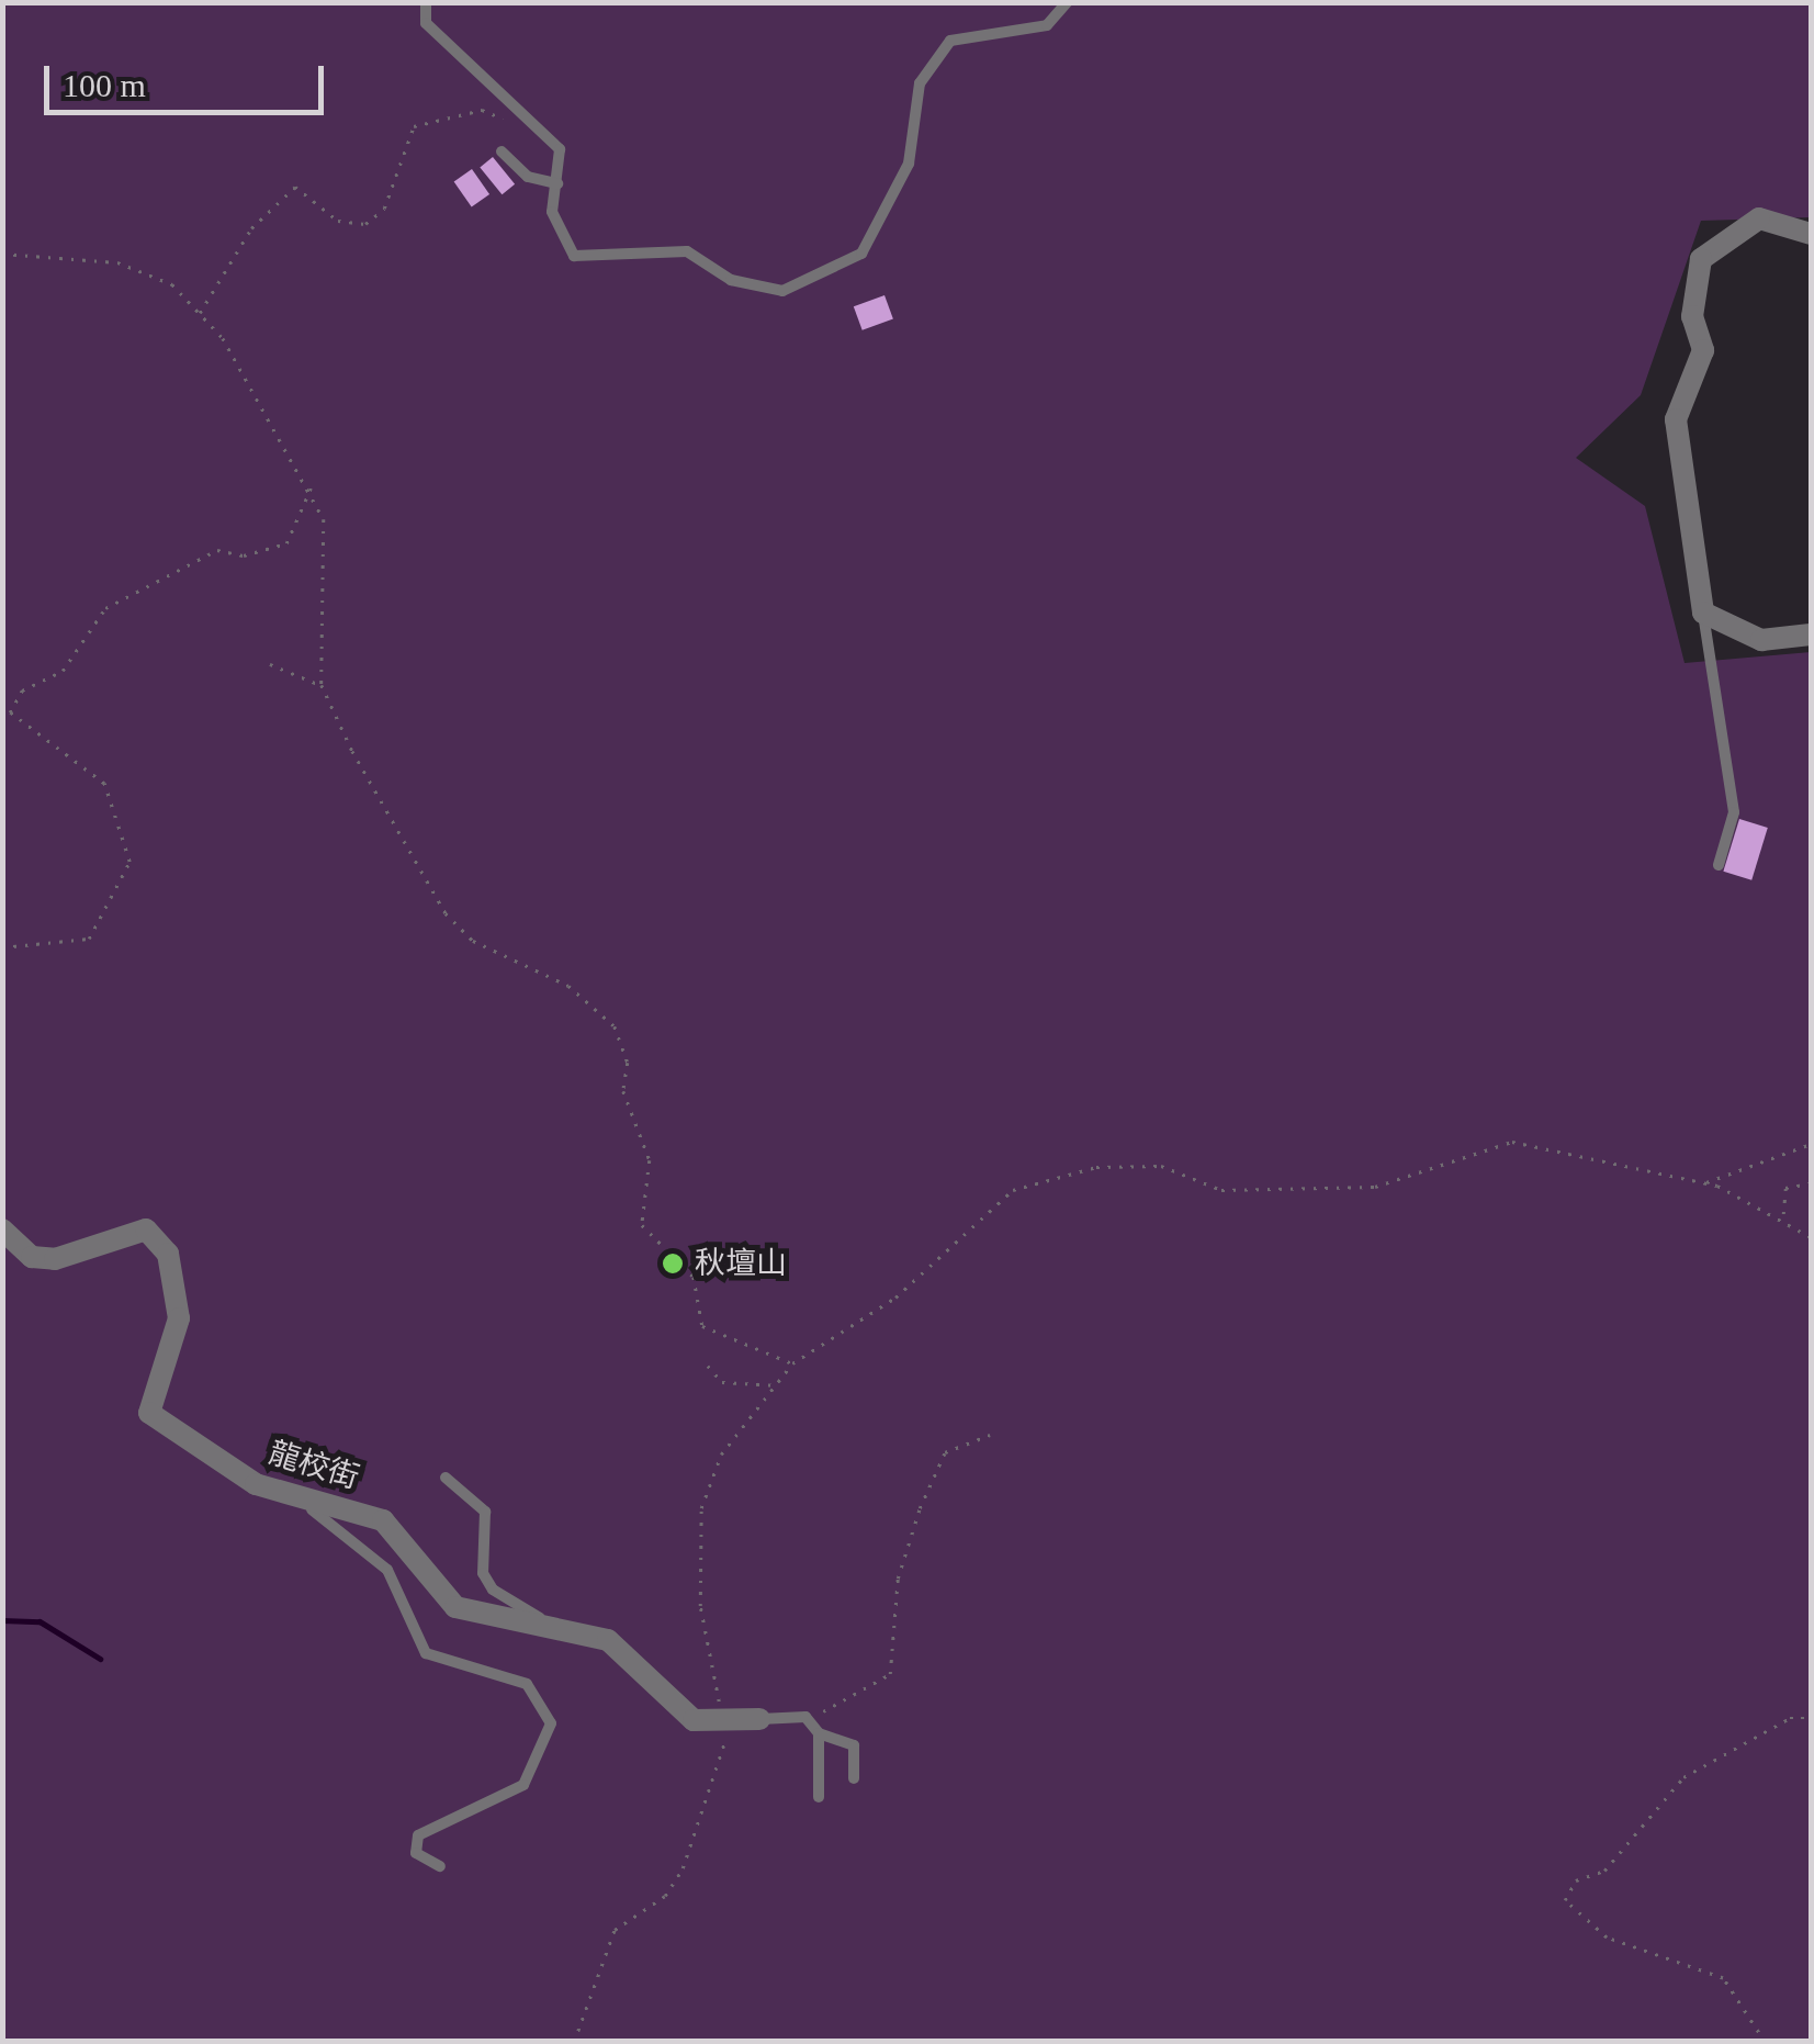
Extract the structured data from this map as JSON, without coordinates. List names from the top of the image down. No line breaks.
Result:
{"streets":{"street":["龍校街"]},"places":["秋壇山"],"scale_bar":"100 m"}
